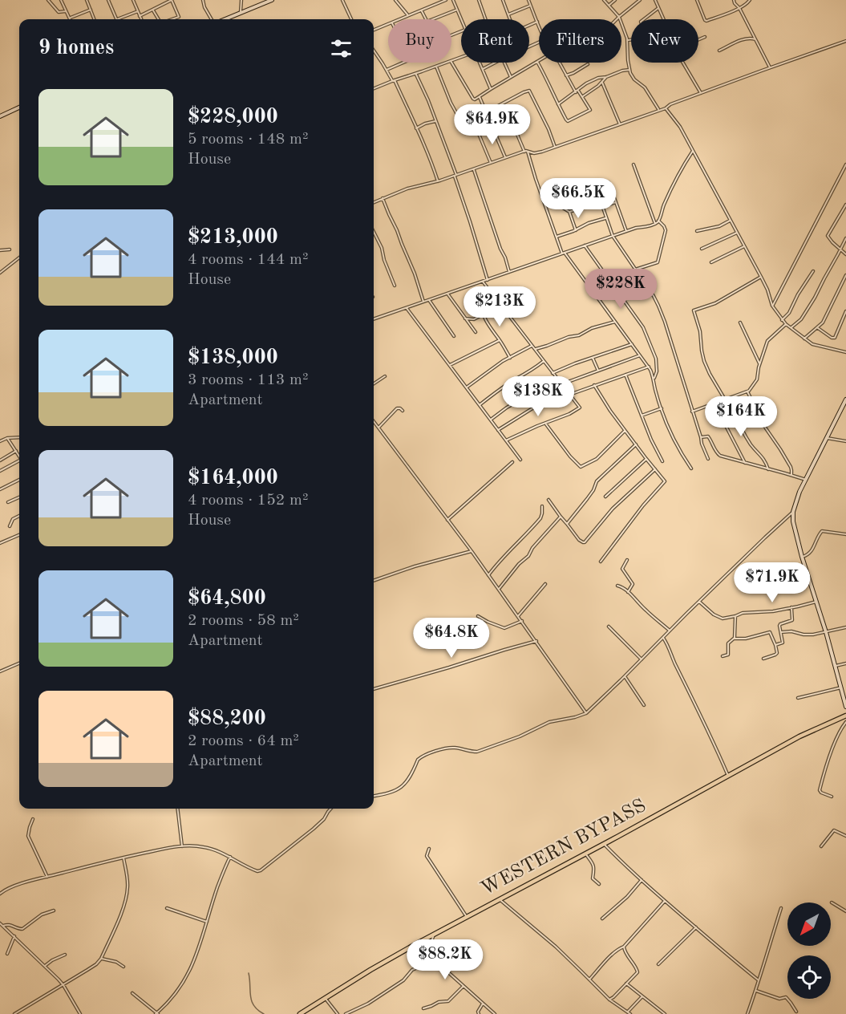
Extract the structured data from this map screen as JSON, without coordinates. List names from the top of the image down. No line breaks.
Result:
{"streets":{"main road":["WESTERN BYPASS"]},"north":"bottom left","page":{"chip":["Buy","Rent","Filters","New"],"heading":"9 homes","list":[{"name":"$228,000","note":"5 rooms · 148 m² · House"},{"name":"$213,000","note":"4 rooms · 144 m² · House"},{"name":"$138,000","note":"3 rooms · 113 m² · Apartment"},{"name":"$164,000","note":"4 rooms · 152 m² · House"},{"name":"$64,800","note":"2 rooms · 58 m² · Apartment"},{"name":"$88,200","note":"2 rooms · 64 m² · Apartment"}],"price":["$64.9K","$66.5K","$228K","$213K","$138K","$164K","$71.9K","$64.8K","$88.2K"]}}
